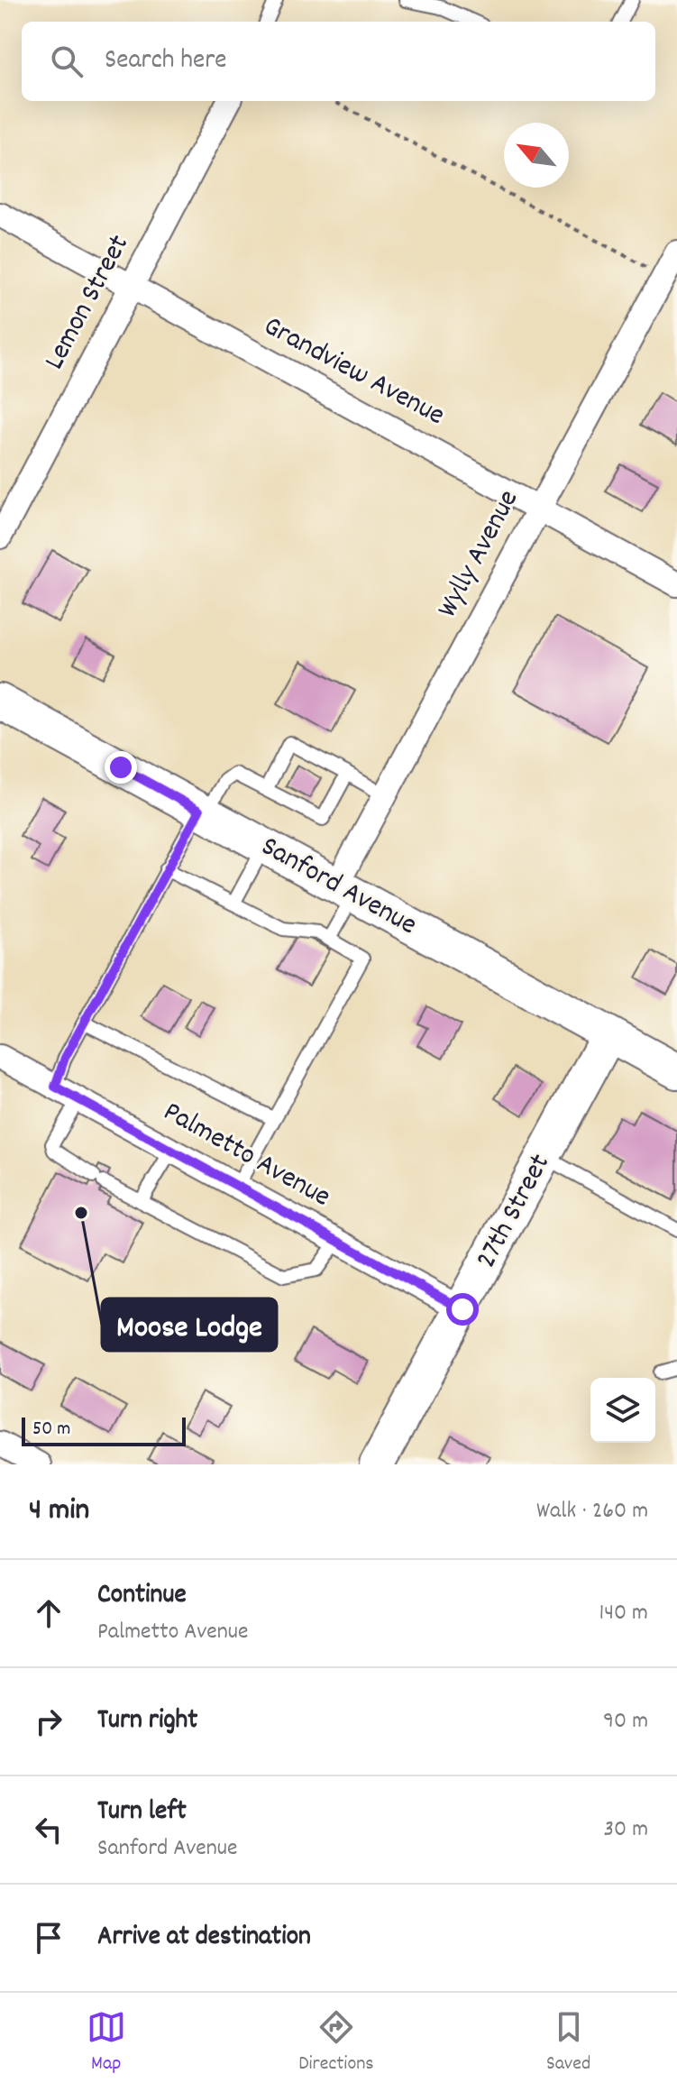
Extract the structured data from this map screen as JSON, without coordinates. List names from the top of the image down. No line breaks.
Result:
{"streets":{"main road":["Sanford Avenue","27th Street"],"street":["Lemon Street","Grandview Avenue","Wylly Avenue","Palmetto Avenue"]},"crossings":[["Lemon Street","Grandview Avenue"],["Grandview Avenue","Wylly Avenue"],["Wylly Avenue","Sanford Avenue"],["Sanford Avenue","27th Street"],["Palmetto Avenue","27th Street"]],"places":["Moose Lodge"],"scale_bar":"50 m","north":"top left","page":{"search":"Search here","scale":"50 m","heading":["4 min","Walk · 260 m"],"list":[["Continue","Palmetto Avenue","140 m"],["Turn right","90 m"],["Turn left","Sanford Avenue","30 m"],"Arrive at destination"],"nav":["Map","Directions","Saved"]}}
